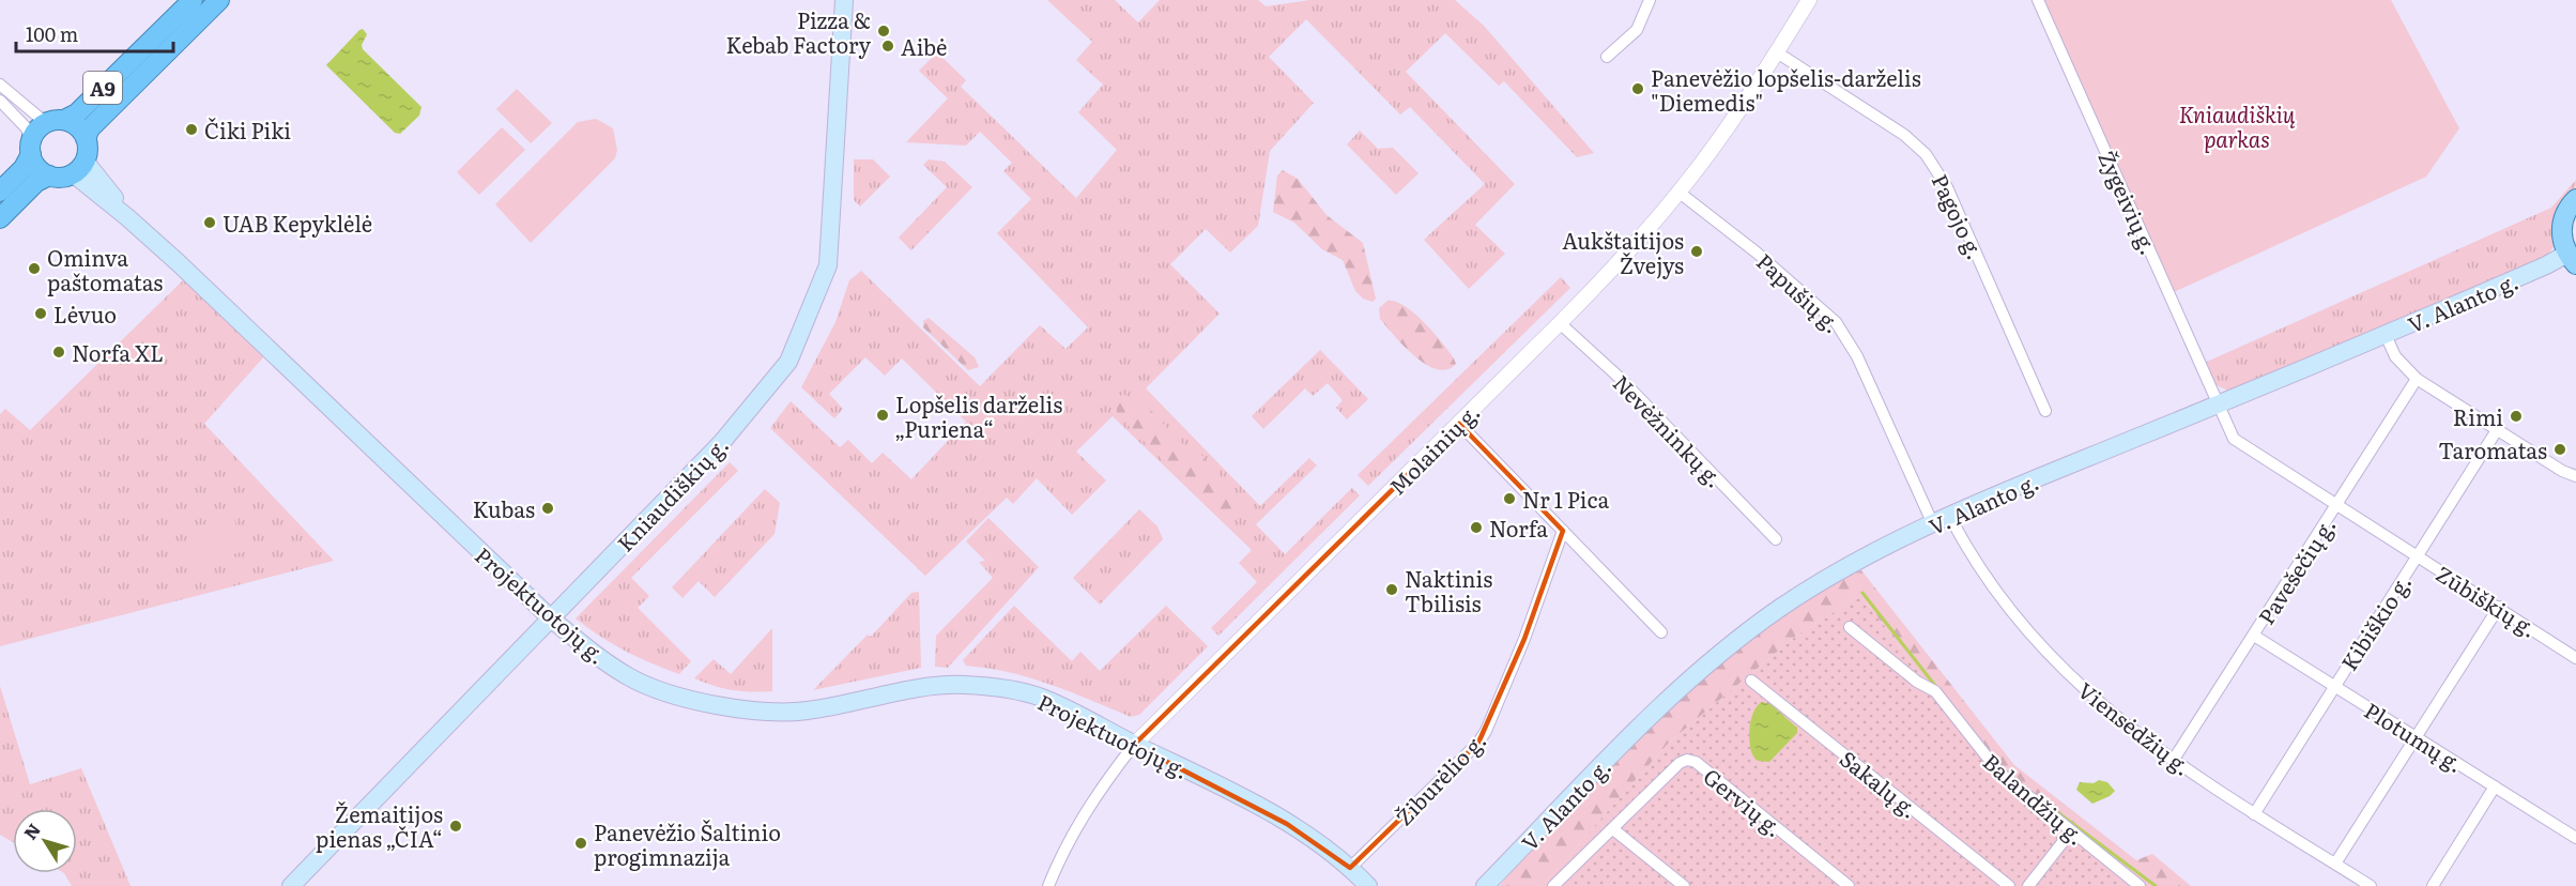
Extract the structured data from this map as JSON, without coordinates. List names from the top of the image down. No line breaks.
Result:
{"streets":{"highway":["A9"],"main road":["V. Alanto g.","Kniaudiškių g.","Projektuotojų g."],"street":["Žygeivių g.","Pagojo g.","Papušių g.","Nevėžninkų g.","Molainių g.","Pavešečių g.","Zūbiškių g.","Kibiškio g.","Viensėdžių g.","Plotumų g.","Žiburėlio g.","Sakalų g.","Balandžių g.","Gervių g."]},"crossings":[["A9","Projektuotojų g."],["Žygeivių g.","V. Alanto g."],["Žygeivių g.","Zūbiškių g."],["Pagojo g.","Molainių g."],["Papušių g.","V. Alanto g."],["Papušių g.","Molainių g."],["V. Alanto g.","Zūbiškių g."],["V. Alanto g.","Viensėdžių g."],["Nevėžninkų g.","Molainių g."],["Molainių g.","Projektuotojų g."],["Kniaudiškių g.","Projektuotojų g."],["Pavešečių g.","Zūbiškių g."],["Pavešečių g.","Viensėdžių g."],["Pavešečių g.","Plotumų g."],["Zūbiškių g.","Kibiškio g."],["Projektuotojų g.","Žiburėlio g."],["Kibiškio g.","Viensėdžių g."],["Kibiškio g.","Plotumų g."]],"parks":["Kniaudiškių parkas"],"places":["Pizza & Kebab Factory","Aibė","Panevėžio lopšelis-darželis \"Diemedis\"","Čiki Piki","UAB Kepyklėlė","Aukštaitijos Žvejys","Ominva paštomatas","Lėvuo","Norfa XL","Lopšelis darželis „Puriena“","Rimi","Taromatas","Nr 1 Pica","Kubas","Norfa","Naktinis Tbilisis","Žemaitijos pienas „ČIA“","Panevėžio Šaltinio progimnazija"],"scale_bar":"100 m","north":"top left"}
